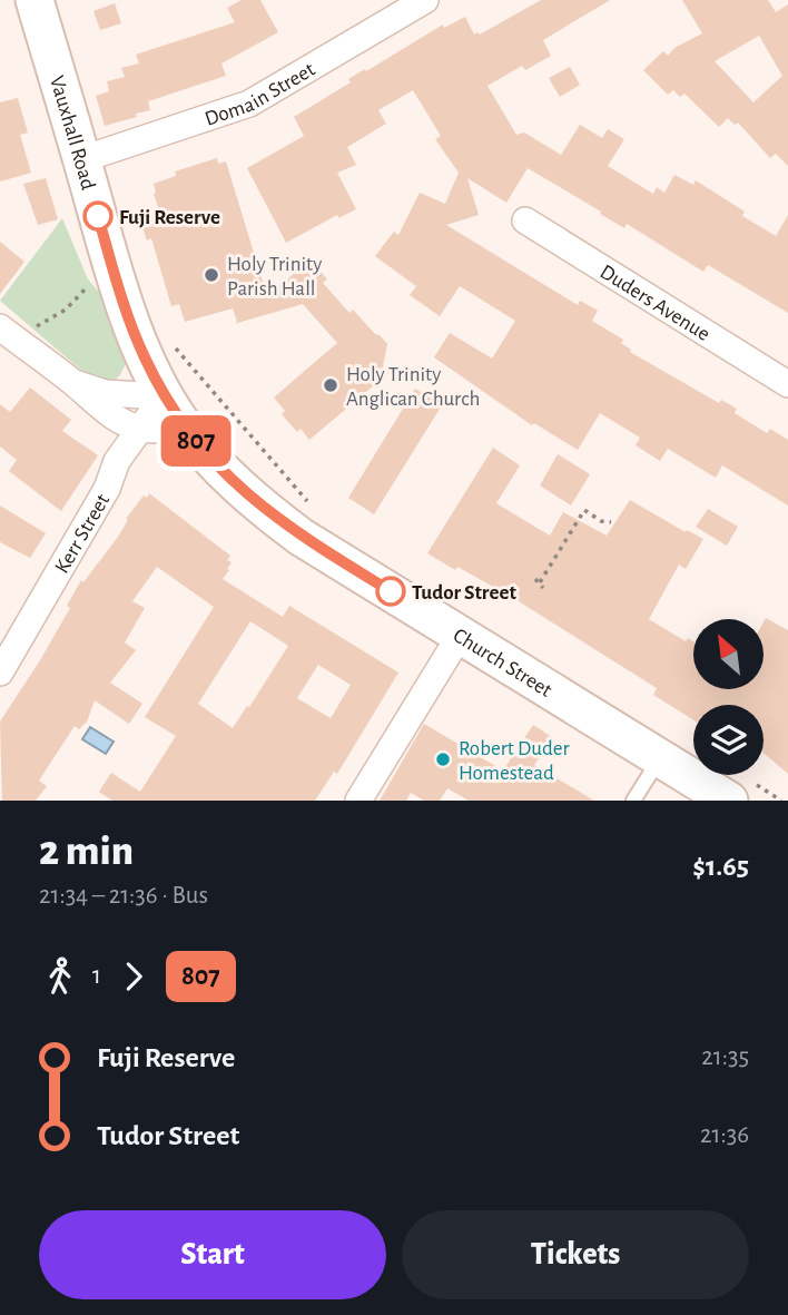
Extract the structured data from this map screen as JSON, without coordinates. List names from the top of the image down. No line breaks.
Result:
{"streets":{"street":["Domain Street","Vauxhall Road","Duders Avenue","Kerr Street","Church Street"]},"crossings":[["Domain Street","Vauxhall Road"],["Vauxhall Road","Kerr Street"],["Vauxhall Road","Church Street"],["Kerr Street","Church Street"]],"places":["Fuji Reserve","Holy Trinity Parish Hall","Holy Trinity Anglican Church","Tudor Street","Robert Duder Homestead"],"lines":["bus line 807"],"north":"top left","page":{"on_map":"807","heading":["2 min","21:34 – 21:36 · Bus","$1.65"],"legs":["1","807"],"list":[{"name":"Fuji Reserve","value":"21:35"},{"name":"Tudor Street","value":"21:36"}],"buttons":["Start","Tickets"]}}
